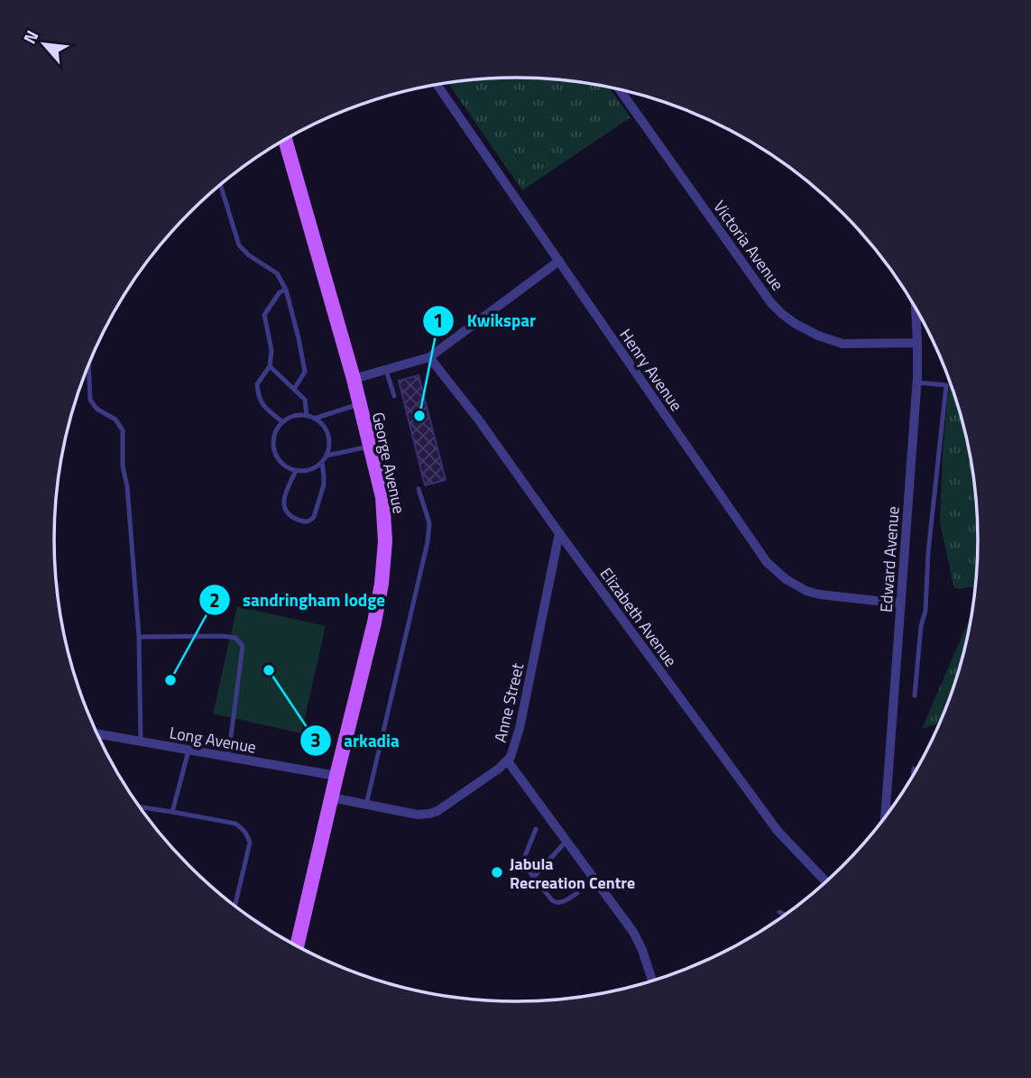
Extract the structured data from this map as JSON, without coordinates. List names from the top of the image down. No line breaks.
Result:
{"streets":{"main road":["George Avenue"],"street":["Victoria Avenue","Henry Avenue","Edward Avenue","Elizabeth Avenue","Anne Street","Long Avenue"]},"crossings":[["Victoria Avenue","Edward Avenue"],["Henry Avenue","Edward Avenue"],["George Avenue","Anne Street"],["George Avenue","Long Avenue"],["Elizabeth Avenue","Anne Street"]],"places":["Kwikspar","arkadia","sandringham lodge","Jabula Recreation Centre"],"north":"top left"}
